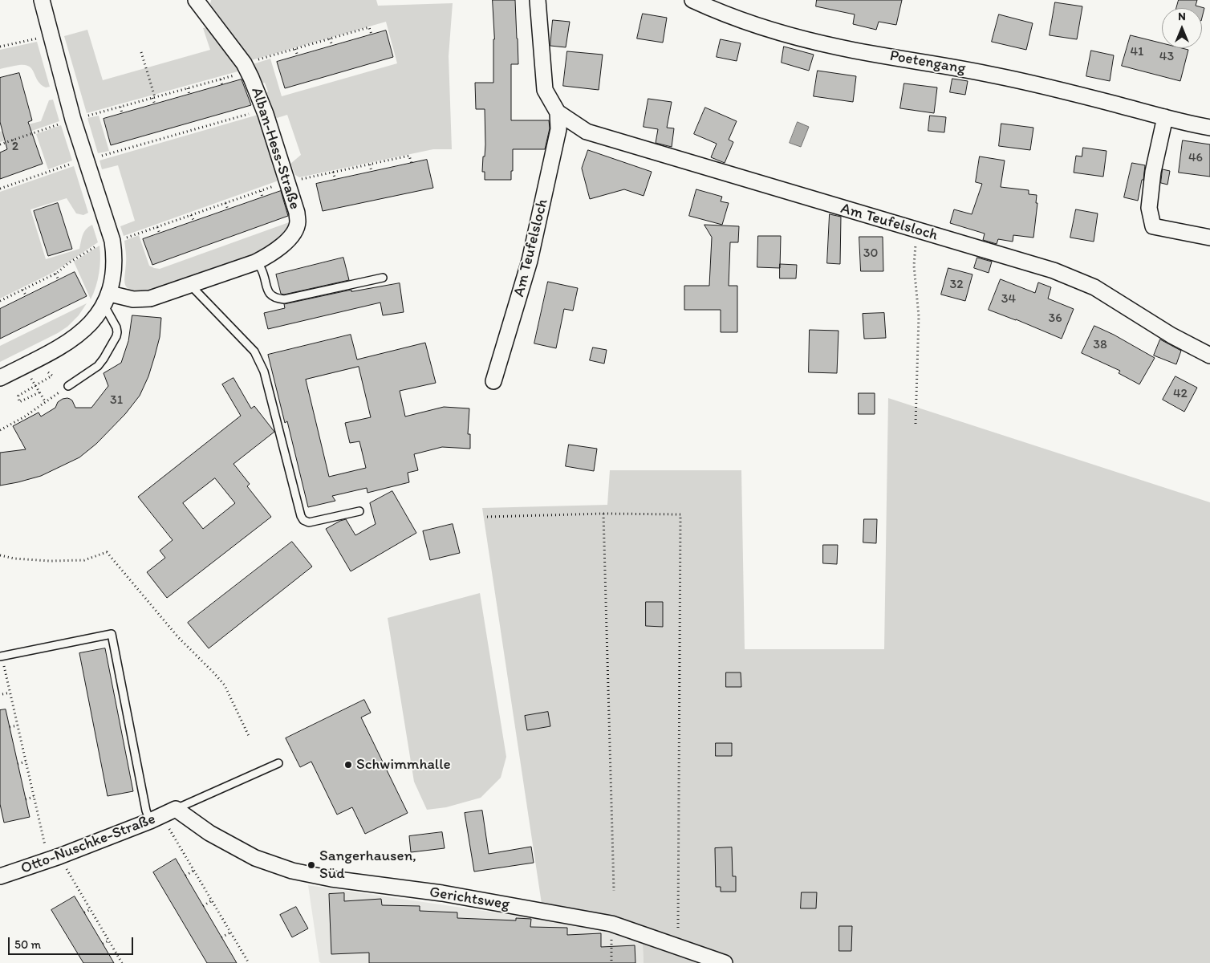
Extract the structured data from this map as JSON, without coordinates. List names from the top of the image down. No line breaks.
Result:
{"streets":{"street":["Poetengang","Alban-Hess-Straße","Am Teufelsloch","Otto-Nuschke-Straße","Gerichtsweg"]},"crossings":[["Otto-Nuschke-Straße","Gerichtsweg"]],"places":["Schwimmhalle","Sangerhausen, Süd"],"house_numbers":["41","43","2","46","30","32","34","36","38","42","31"],"scale_bar":"50 m","north":"top"}
